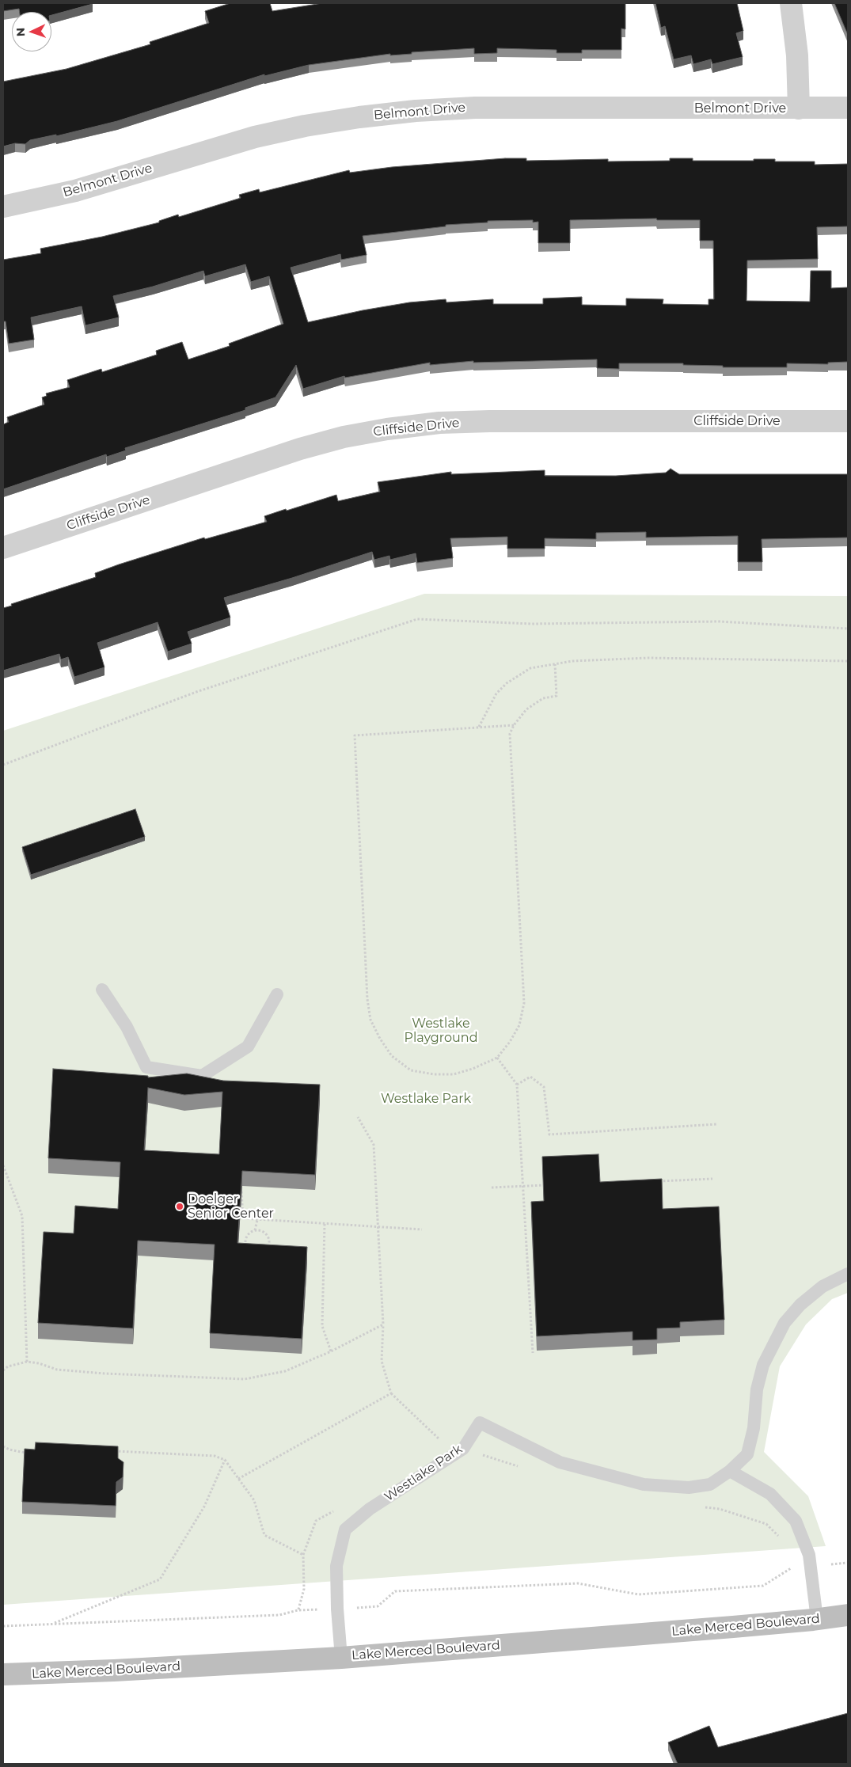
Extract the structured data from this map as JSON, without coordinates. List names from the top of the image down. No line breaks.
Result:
{"streets":{"main road":["Lake Merced Boulevard"],"street":["Belmont Drive","Cliffside Drive"],"lane":["Westlake Park"]},"crossings":[["Westlake Park","Lake Merced Boulevard"]],"parks":["Westlake Playground","Westlake Park"],"places":["Doelger Senior Center"],"north":"left"}
